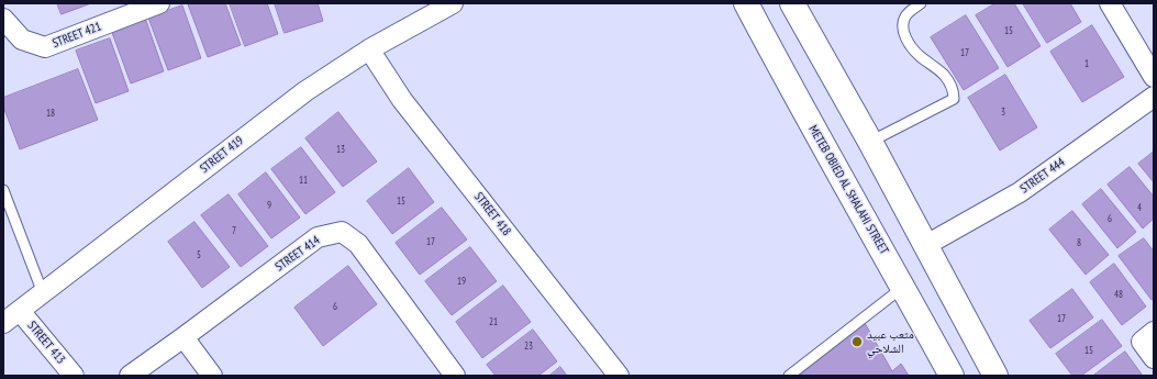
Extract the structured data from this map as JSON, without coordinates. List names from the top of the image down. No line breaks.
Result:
{"streets":{"street":["STREET 421","STREET 419","STREET 444","METEB OBIED AL SHALAHI STREET","STREET 418","STREET 414","STREET 413"]},"crossings":[["STREET 419","STREET 418"],["STREET 419","STREET 413"]],"places":["متعب عبيد الشلاحي"],"house_numbers":["15","17","1","3","18","13","11","15","9","4","6","7","17","8","5","19","48","6","17","21","23","15"]}
